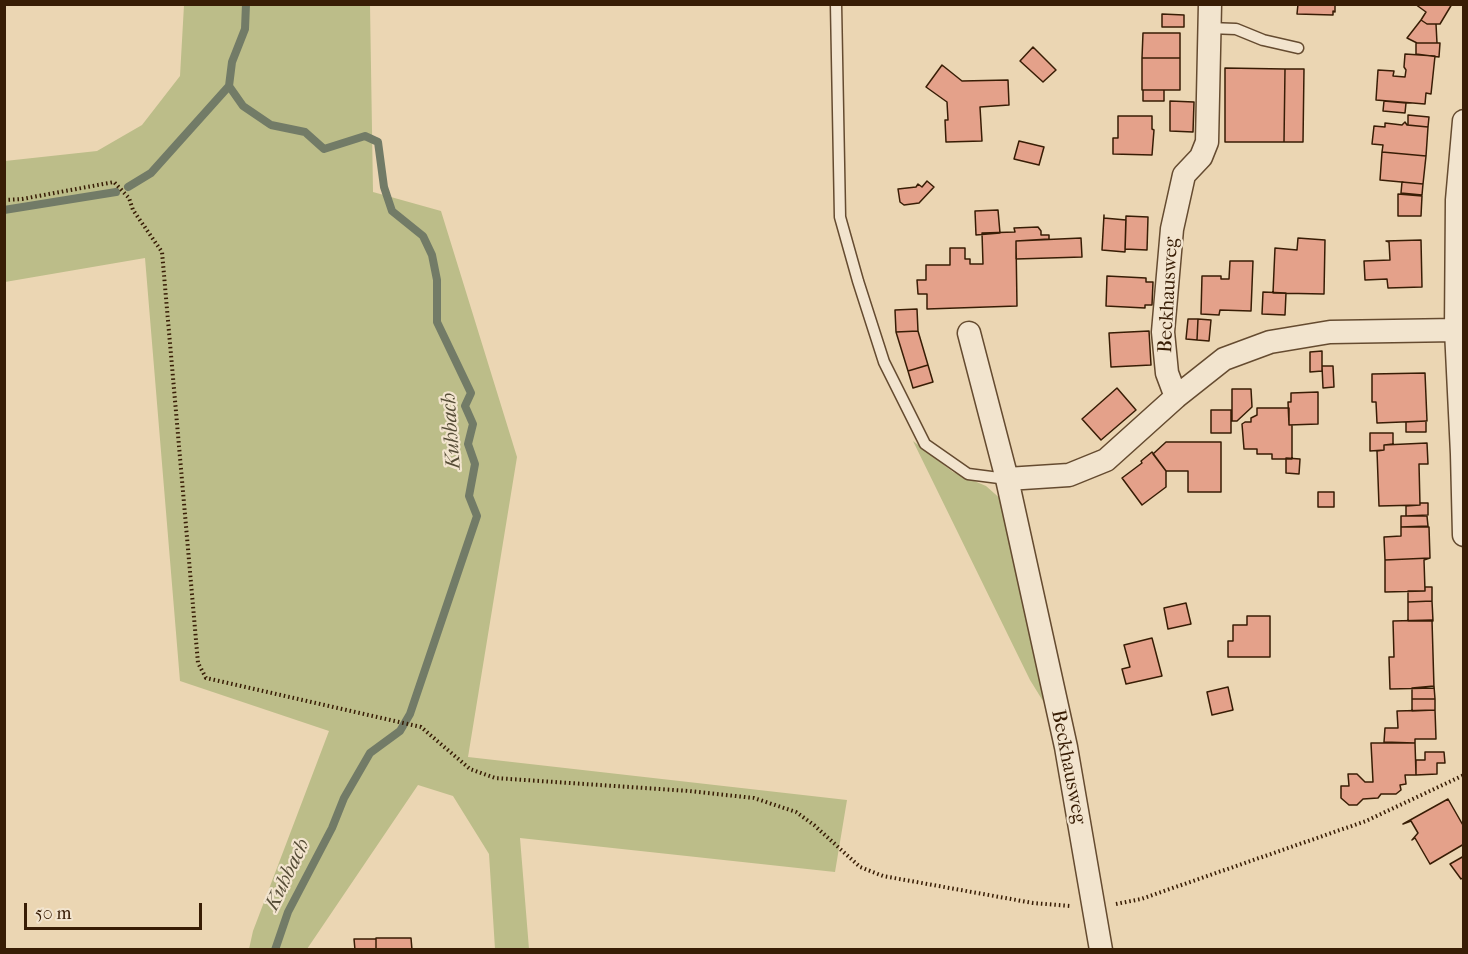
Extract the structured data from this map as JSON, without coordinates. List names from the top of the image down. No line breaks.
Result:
{"streets":{"street":["Beckhausweg"]},"water":["Kuhbach"],"scale_bar":"50 m"}
